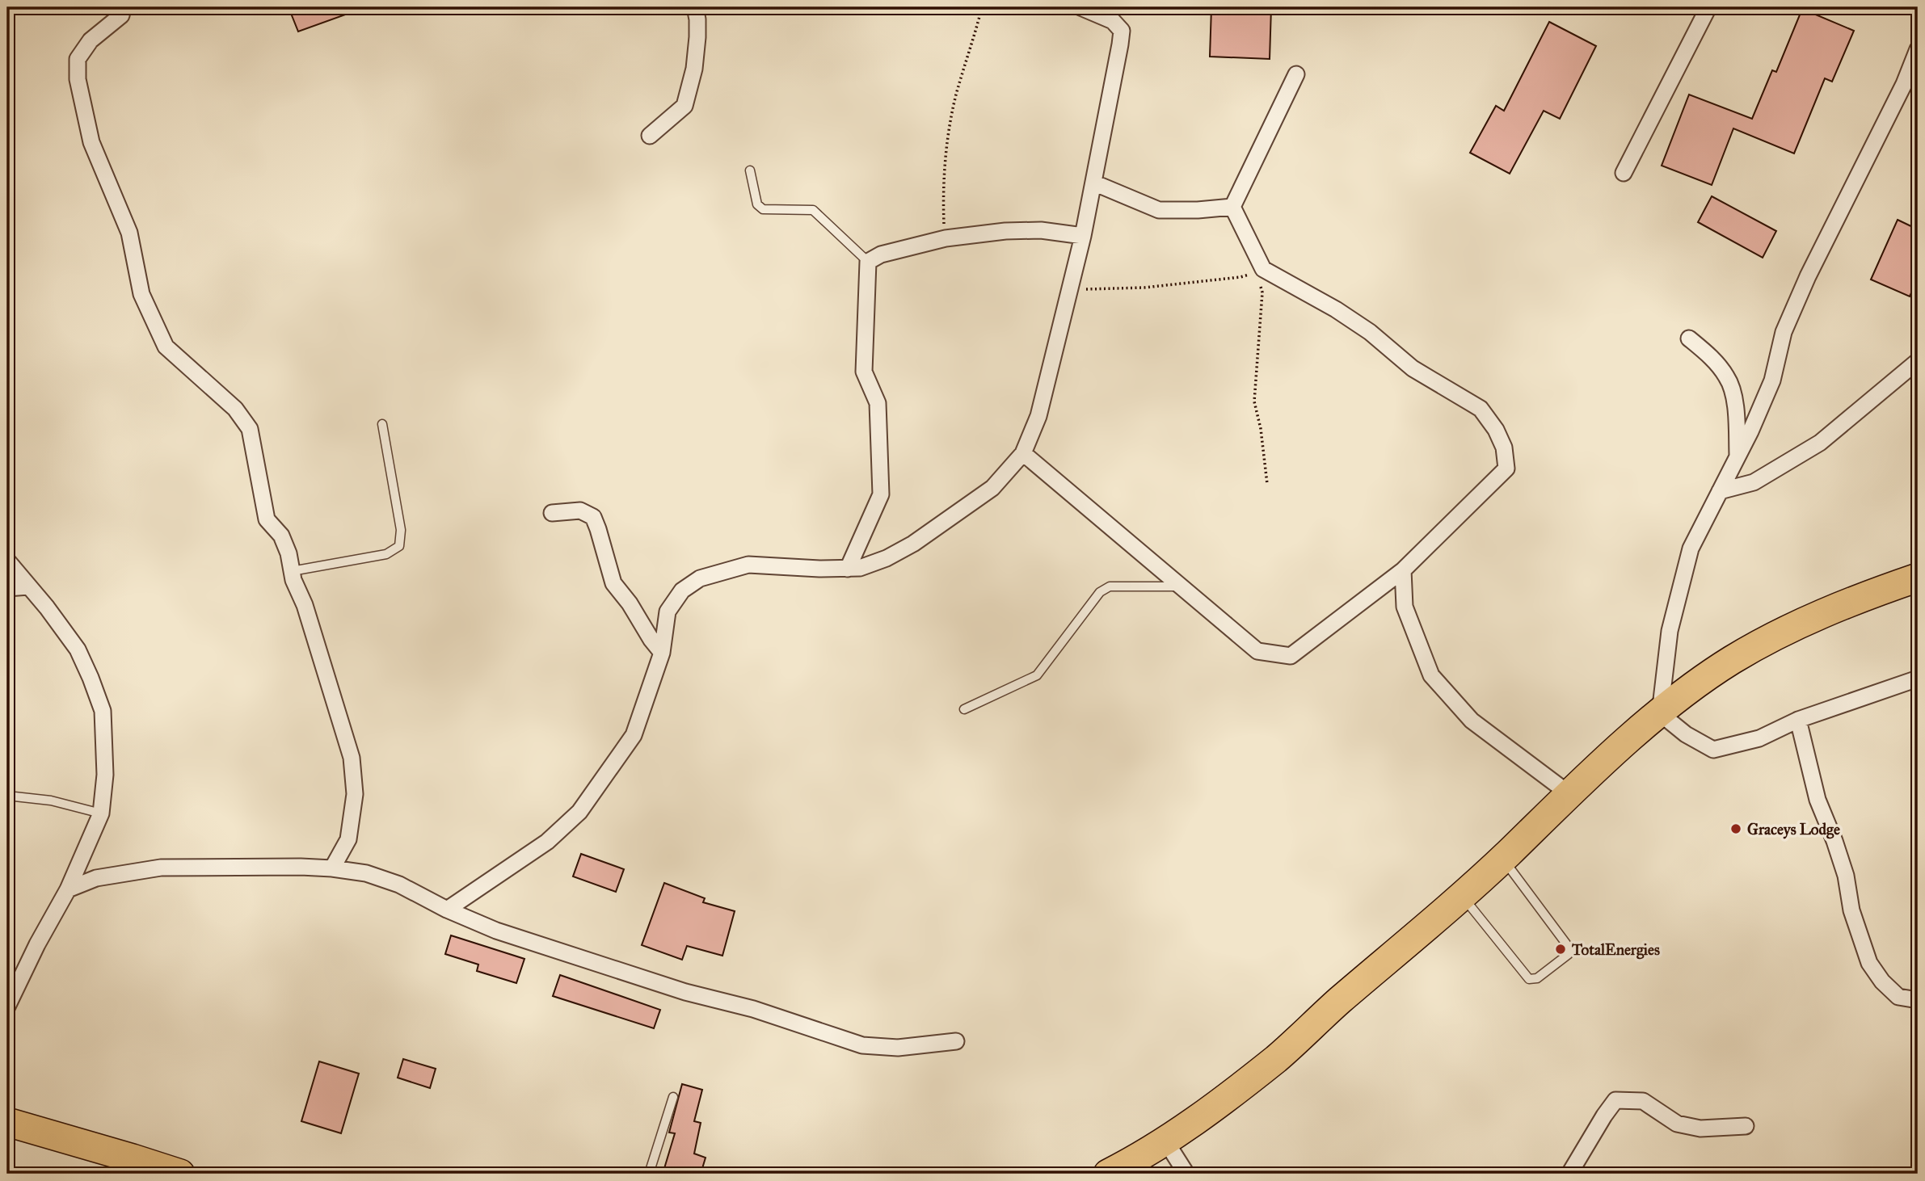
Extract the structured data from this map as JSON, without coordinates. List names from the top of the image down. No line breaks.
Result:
{"places":["Graceys Lodge","TotalEnergies"]}
